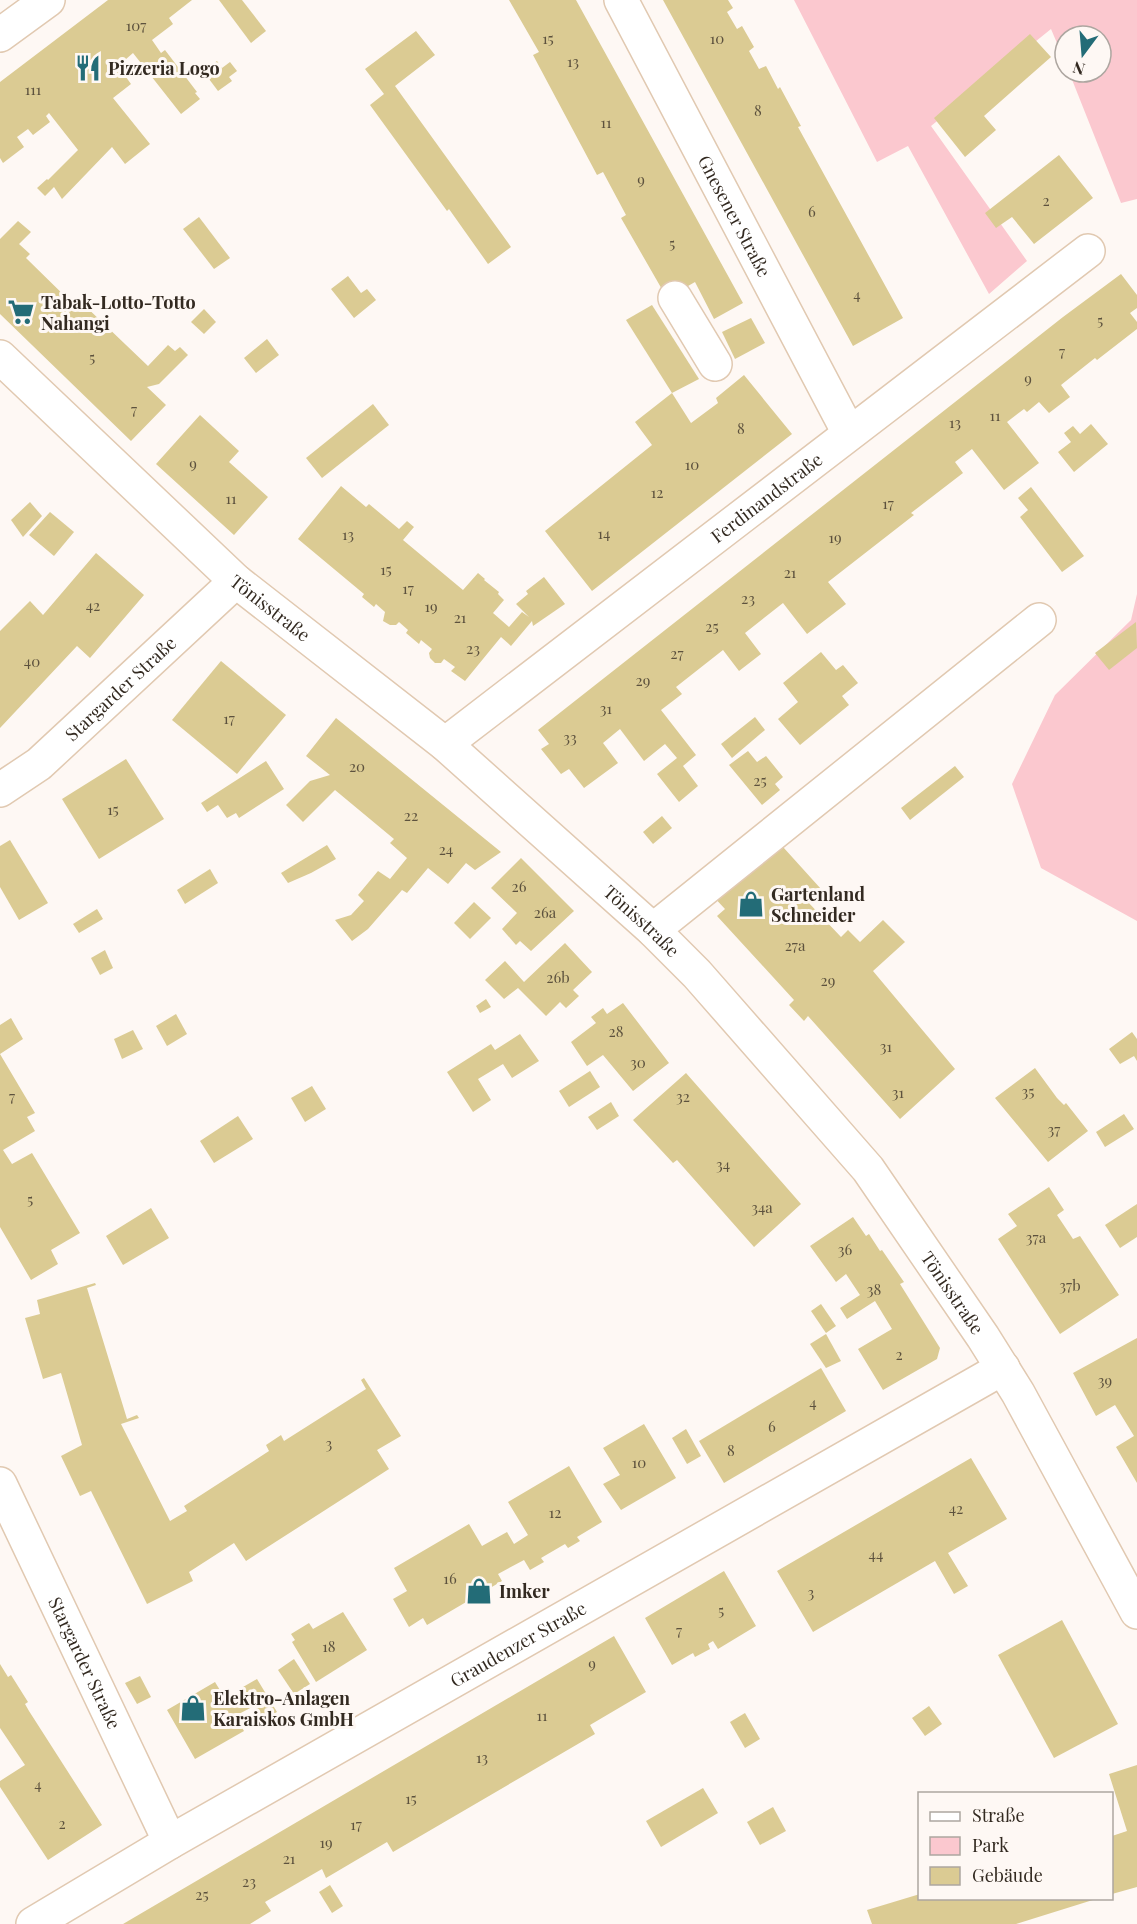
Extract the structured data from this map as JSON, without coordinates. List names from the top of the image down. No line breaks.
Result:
{"streets":{"street":["Gnesener Straße","Ferdinandstraße","Tönisstraße","Stargarder Straße","Graudenzer Straße"]},"crossings":[["Gnesener Straße","Ferdinandstraße"],["Ferdinandstraße","Tönisstraße"],["Tönisstraße","Stargarder Straße"],["Tönisstraße","Graudenzer Straße"],["Stargarder Straße","Graudenzer Straße"]],"places":{"restaurant":["Pizzeria Logo"],"supermarket":["Tabak-Lotto-Totto Nahangi"],"shop":["Gartenland Schneider","Imker","Elektro-Anlagen Karaiskos GmbH"]},"house_numbers":["107","15","10","13","111","8","11","9","2","6","5","4","5","7","5","9","7","11","13","8","9","10","12","11","17","14","13","19","15","21","17","23","42","19","21","25","23","27","40","29","31","17","33","20","25","15","22","24","26","26a","27a","26b","29","28","31","30","35","31","7","32","37","34","5","34a","37a","36","37b","38","2","39","4","6","3","8","10","42","12","44","16","3","5","7","18","9","11","13","4","15","2","17","19","21","23","25"],"legend":["Straße","Park","Gebäude"],"north":"bottom"}
